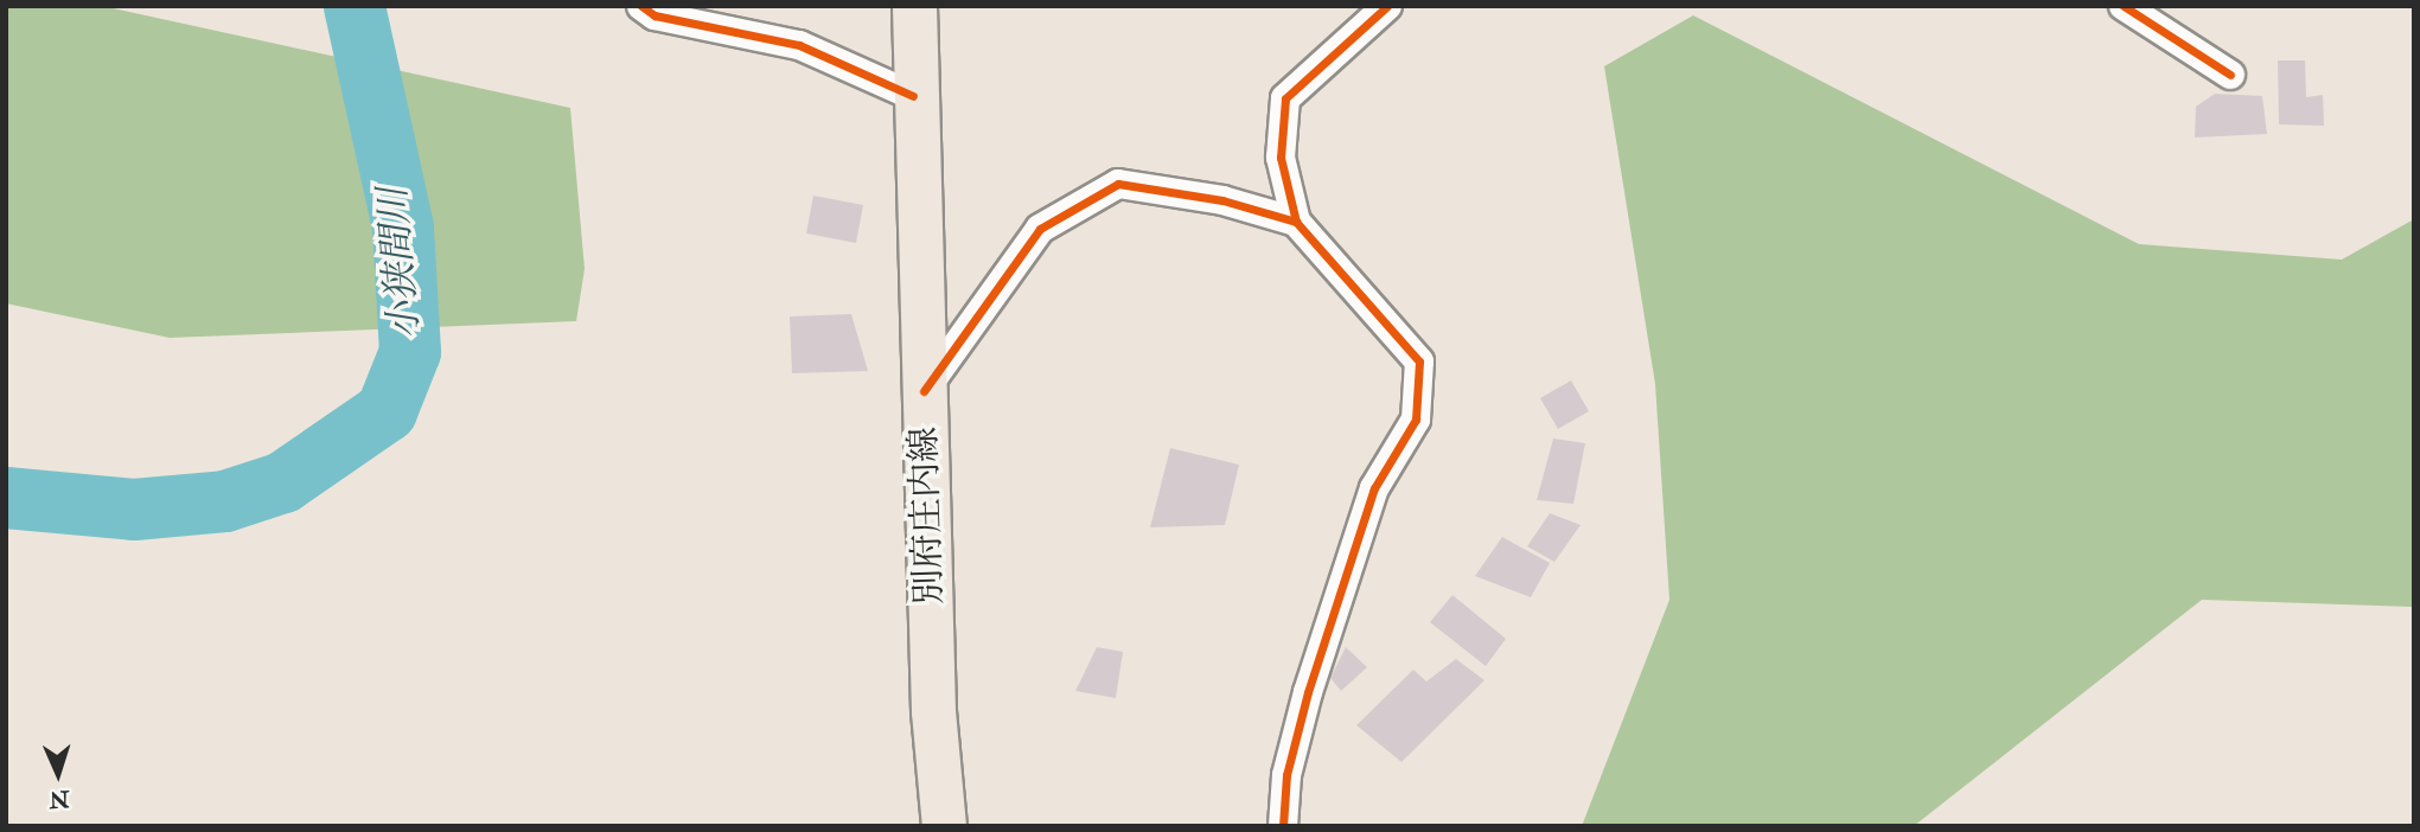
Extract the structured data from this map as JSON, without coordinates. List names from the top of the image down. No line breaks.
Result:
{"streets":{"main road":["別府庄内線"]},"water":["小狭間川"],"north":"bottom"}
